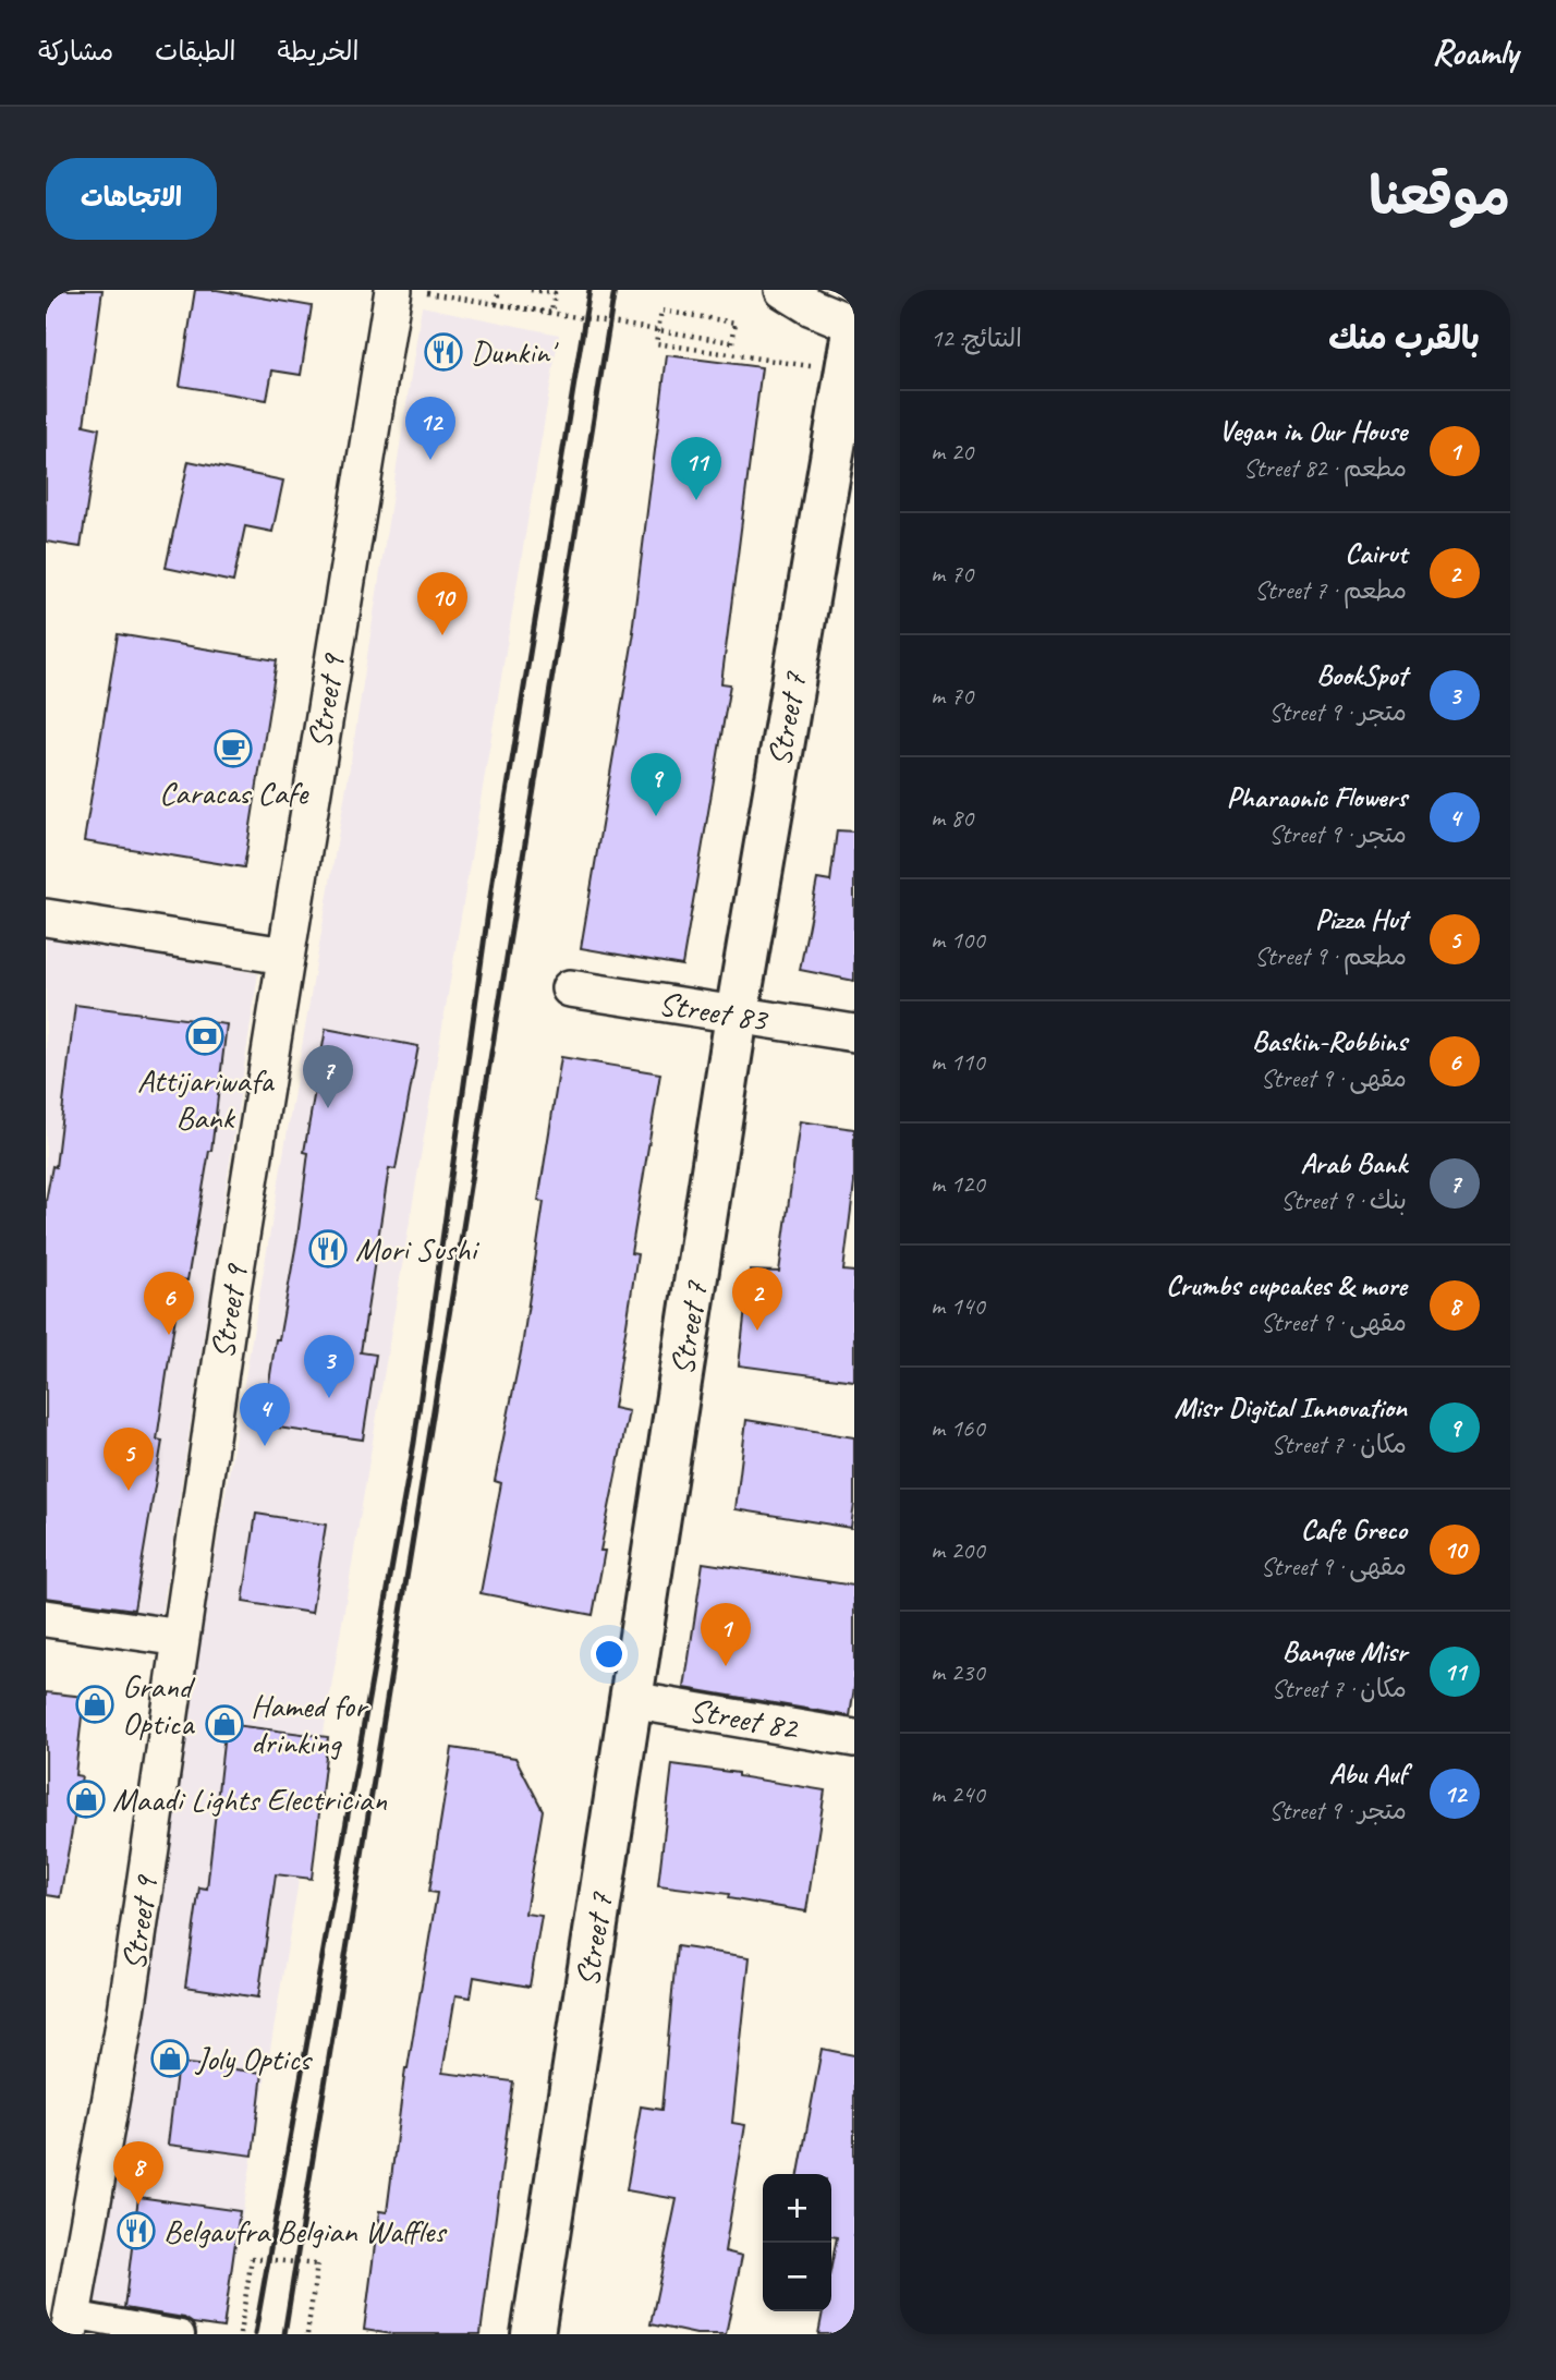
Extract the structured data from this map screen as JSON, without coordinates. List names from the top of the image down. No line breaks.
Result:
{"streets":{"street":["Street 9","Street 7","Street 83","Street 82"]},"crossings":[["Street 7","Street 83"],["Street 7","Street 82"]],"places":{"restaurant":["Dunkin'","Mori Sushi","Belgaufra Belgian Waffles"],"cafe":["Caracas Cafe"],"bank":["Attijariwafa Bank"],"shop":["Grand Optica","Hamed for drinking","Maadi Lights Electrician","Joly Optics"]},"page":{"header":"Roamly","nav":["الخريطة","الطبقات","مشاركة"],"title":"موقعنا","buttons":"الاتجاهات","heading":["بالقرب منك","النتائج: 12"],"list":[{"mark":"1","name":"Vegan in Our House","note":"مطعم · Street 82","value":"20 m"},{"mark":"2","name":"Cairut","note":"مطعم · Street 7","value":"70 m"},{"mark":"3","name":"BookSpot","note":"متجر · Street 9","value":"70 m"},{"mark":"4","name":"Pharaonic Flowers","note":"متجر · Street 9","value":"80 m"},{"mark":"5","name":"Pizza Hut","note":"مطعم · Street 9","value":"100 m"},{"mark":"6","name":"Baskin-Robbins","note":"مقهى · Street 9","value":"110 m"},{"mark":"7","name":"Arab Bank","note":"بنك · Street 9","value":"120 m"},{"mark":"8","name":"Crumbs cupcakes & more","note":"مقهى · Street 9","value":"140 m"},{"mark":"9","name":"Misr Digital Innovation","note":"مكان · Street 7","value":"160 m"},{"mark":"10","name":"Cafe Greco","note":"مقهى · Street 9","value":"200 m"},{"mark":"11","name":"Banque Misr","note":"مكان · Street 7","value":"230 m"},{"mark":"12","name":"Abu Auf","note":"متجر · Street 9","value":"240 m"}],"pins":["12","11","10","9","7","2","6","3","4","5","1","8"],"map_buttons":["+","−"]}}
